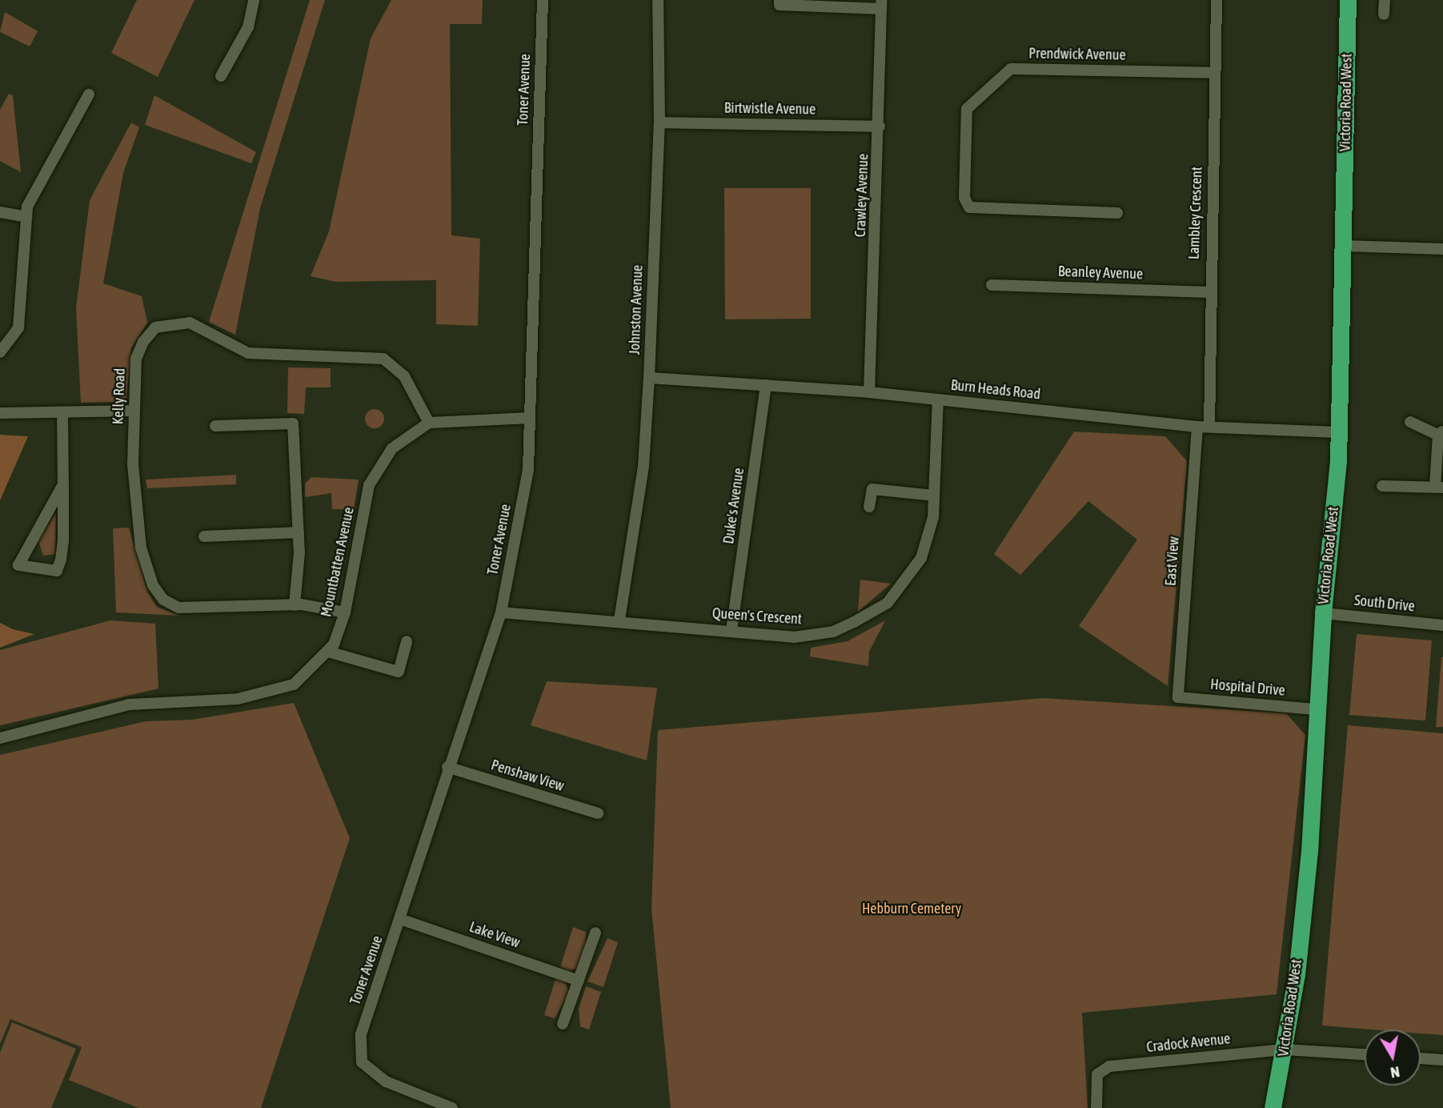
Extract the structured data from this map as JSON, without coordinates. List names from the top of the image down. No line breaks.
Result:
{"streets":{"main road":["Victoria Road West"],"street":["Prendwick Avenue","Toner Avenue","Birtwistle Avenue","Crawley Avenue","Lambley Crescent","Beanley Avenue","Johnston Avenue","Burn Heads Road","Kelly Road","Duke's Avenue","East View","Mountbatten Avenue","South Drive","Queen's Crescent","Hospital Drive","Penshaw View","Lake View","Cradock Avenue"]},"crossings":[["Prendwick Avenue","Lambley Crescent"],["Toner Avenue","Queen's Crescent"],["Toner Avenue","Penshaw View"],["Toner Avenue","Lake View"],["Victoria Road West","Burn Heads Road"],["Victoria Road West","South Drive"],["Victoria Road West","Hospital Drive"],["Victoria Road West","Cradock Avenue"],["Birtwistle Avenue","Crawley Avenue"],["Birtwistle Avenue","Johnston Avenue"],["Crawley Avenue","Burn Heads Road"],["Lambley Crescent","Beanley Avenue"],["Lambley Crescent","Burn Heads Road"],["Lambley Crescent","East View"],["Johnston Avenue","Burn Heads Road"],["Johnston Avenue","Queen's Crescent"],["Burn Heads Road","Duke's Avenue"],["Burn Heads Road","East View"],["Burn Heads Road","Queen's Crescent"],["Kelly Road","Mountbatten Avenue"],["Duke's Avenue","Queen's Crescent"],["East View","Hospital Drive"]],"parks":["Hebburn Cemetery"],"north":"bottom"}
